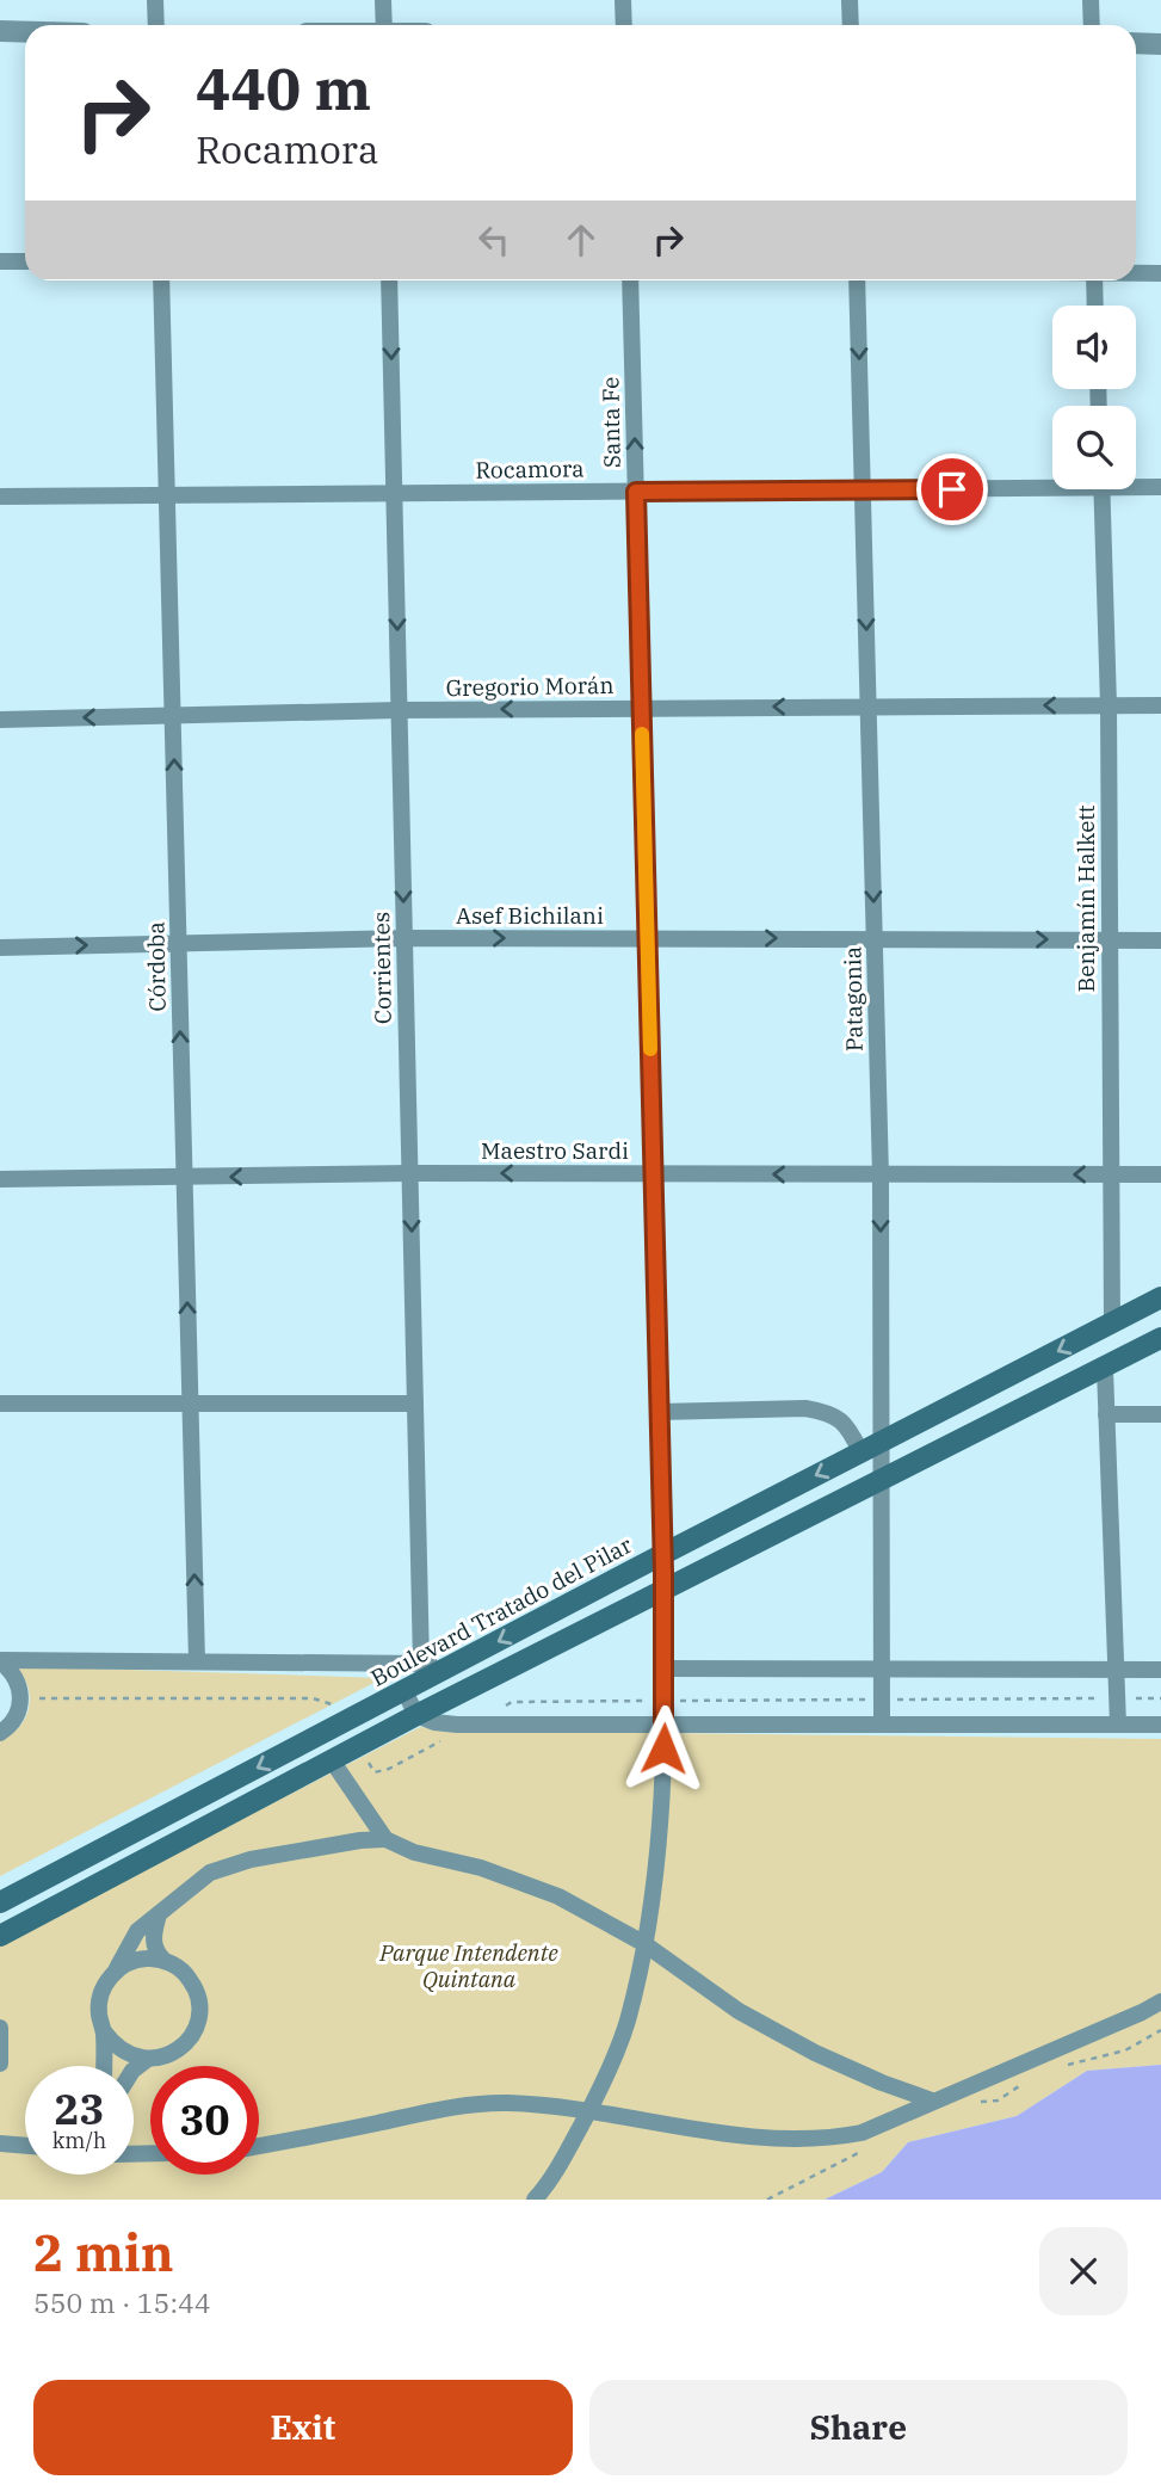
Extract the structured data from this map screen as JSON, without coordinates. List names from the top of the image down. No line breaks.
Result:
{"streets":{"main road":["Boulevard Tratado del Pilar"],"street":["Santa Fe","Rocamora","Gregorio Morán","Benjamín Halkett","Asef Bichilani","Córdoba","Corrientes","Patagonia","Maestro Sardi"]},"crossings":[["Santa Fe","Rocamora"],["Santa Fe","Gregorio Morán"],["Santa Fe","Asef Bichilani"],["Santa Fe","Maestro Sardi"],["Santa Fe","Boulevard Tratado del Pilar"],["Rocamora","Córdoba"],["Rocamora","Corrientes"],["Rocamora","Patagonia"],["Gregorio Morán","Benjamín Halkett"],["Gregorio Morán","Córdoba"],["Gregorio Morán","Corrientes"],["Gregorio Morán","Patagonia"],["Benjamín Halkett","Asef Bichilani"],["Benjamín Halkett","Maestro Sardi"],["Benjamín Halkett","Boulevard Tratado del Pilar"],["Asef Bichilani","Córdoba"],["Asef Bichilani","Corrientes"],["Asef Bichilani","Patagonia"],["Córdoba","Maestro Sardi"],["Corrientes","Maestro Sardi"],["Patagonia","Maestro Sardi"],["Patagonia","Boulevard Tratado del Pilar"]],"one_way":["Gregorio Morán","Asef Bichilani","Córdoba","Corrientes","Patagonia","Maestro Sardi"],"parks":["Parque Intendente Quintana"],"page":{"turn":["440 m","Rocamora"],"speed":"23 km/h","limit":"30","heading":["2 min","550 m · 15:44"],"buttons":["Exit","Share"]}}
